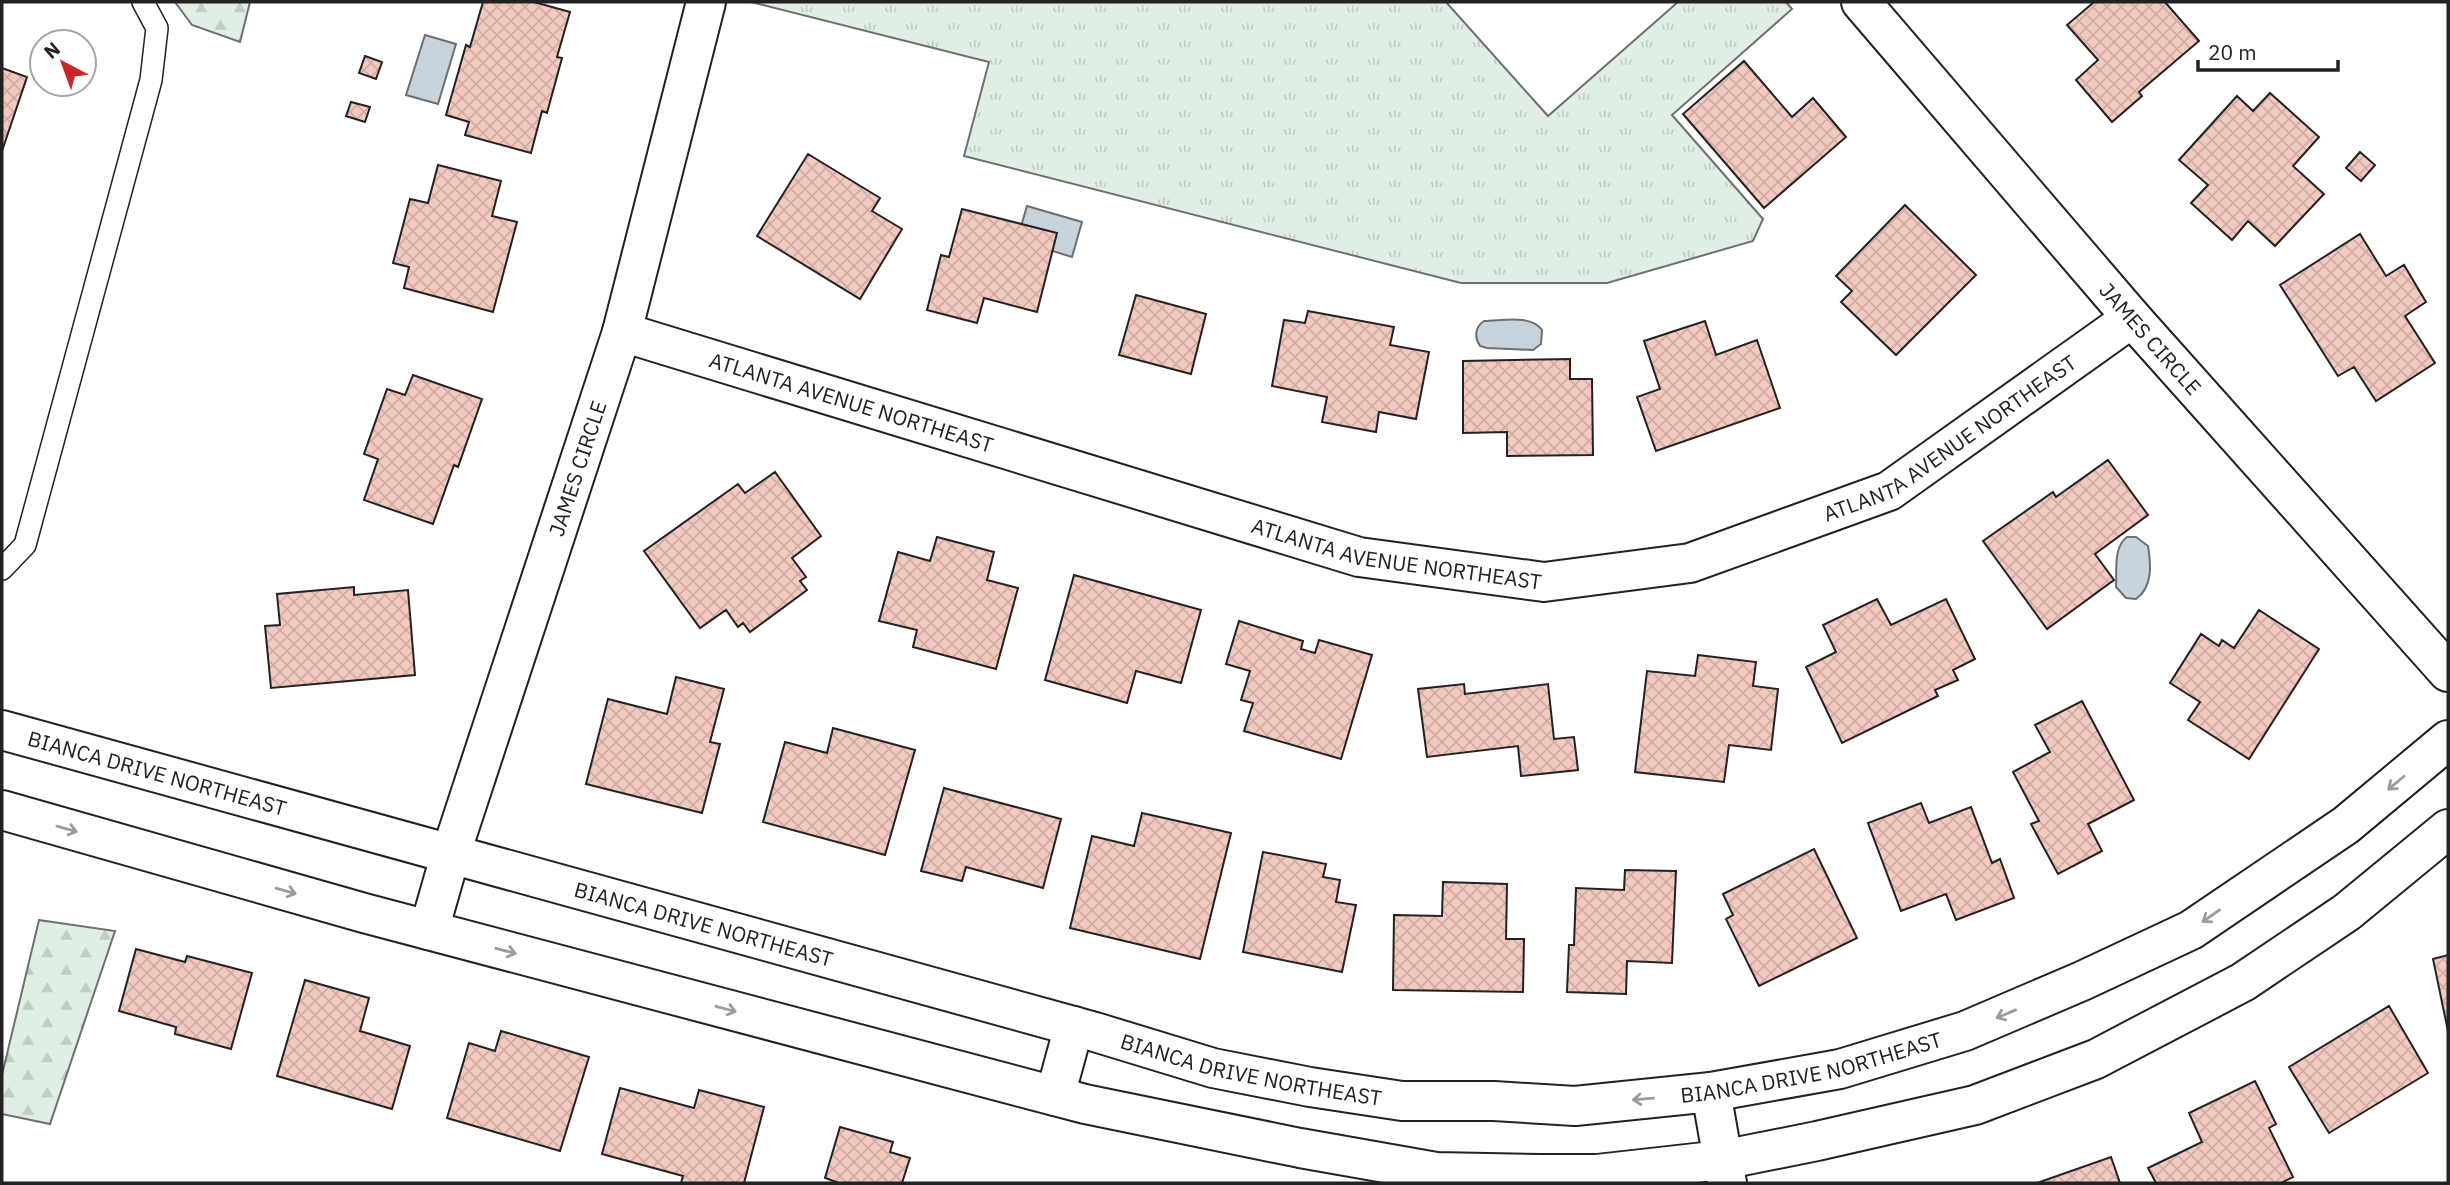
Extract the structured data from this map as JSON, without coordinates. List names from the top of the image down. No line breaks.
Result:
{"streets":{"street":["JAMES CIRCLE","ATLANTA AVENUE NORTHEAST","BIANCA DRIVE NORTHEAST"]},"crossings":[["JAMES CIRCLE","ATLANTA AVENUE NORTHEAST"],["JAMES CIRCLE","BIANCA DRIVE NORTHEAST"]],"scale_bar":"20 m","north":"top left"}
